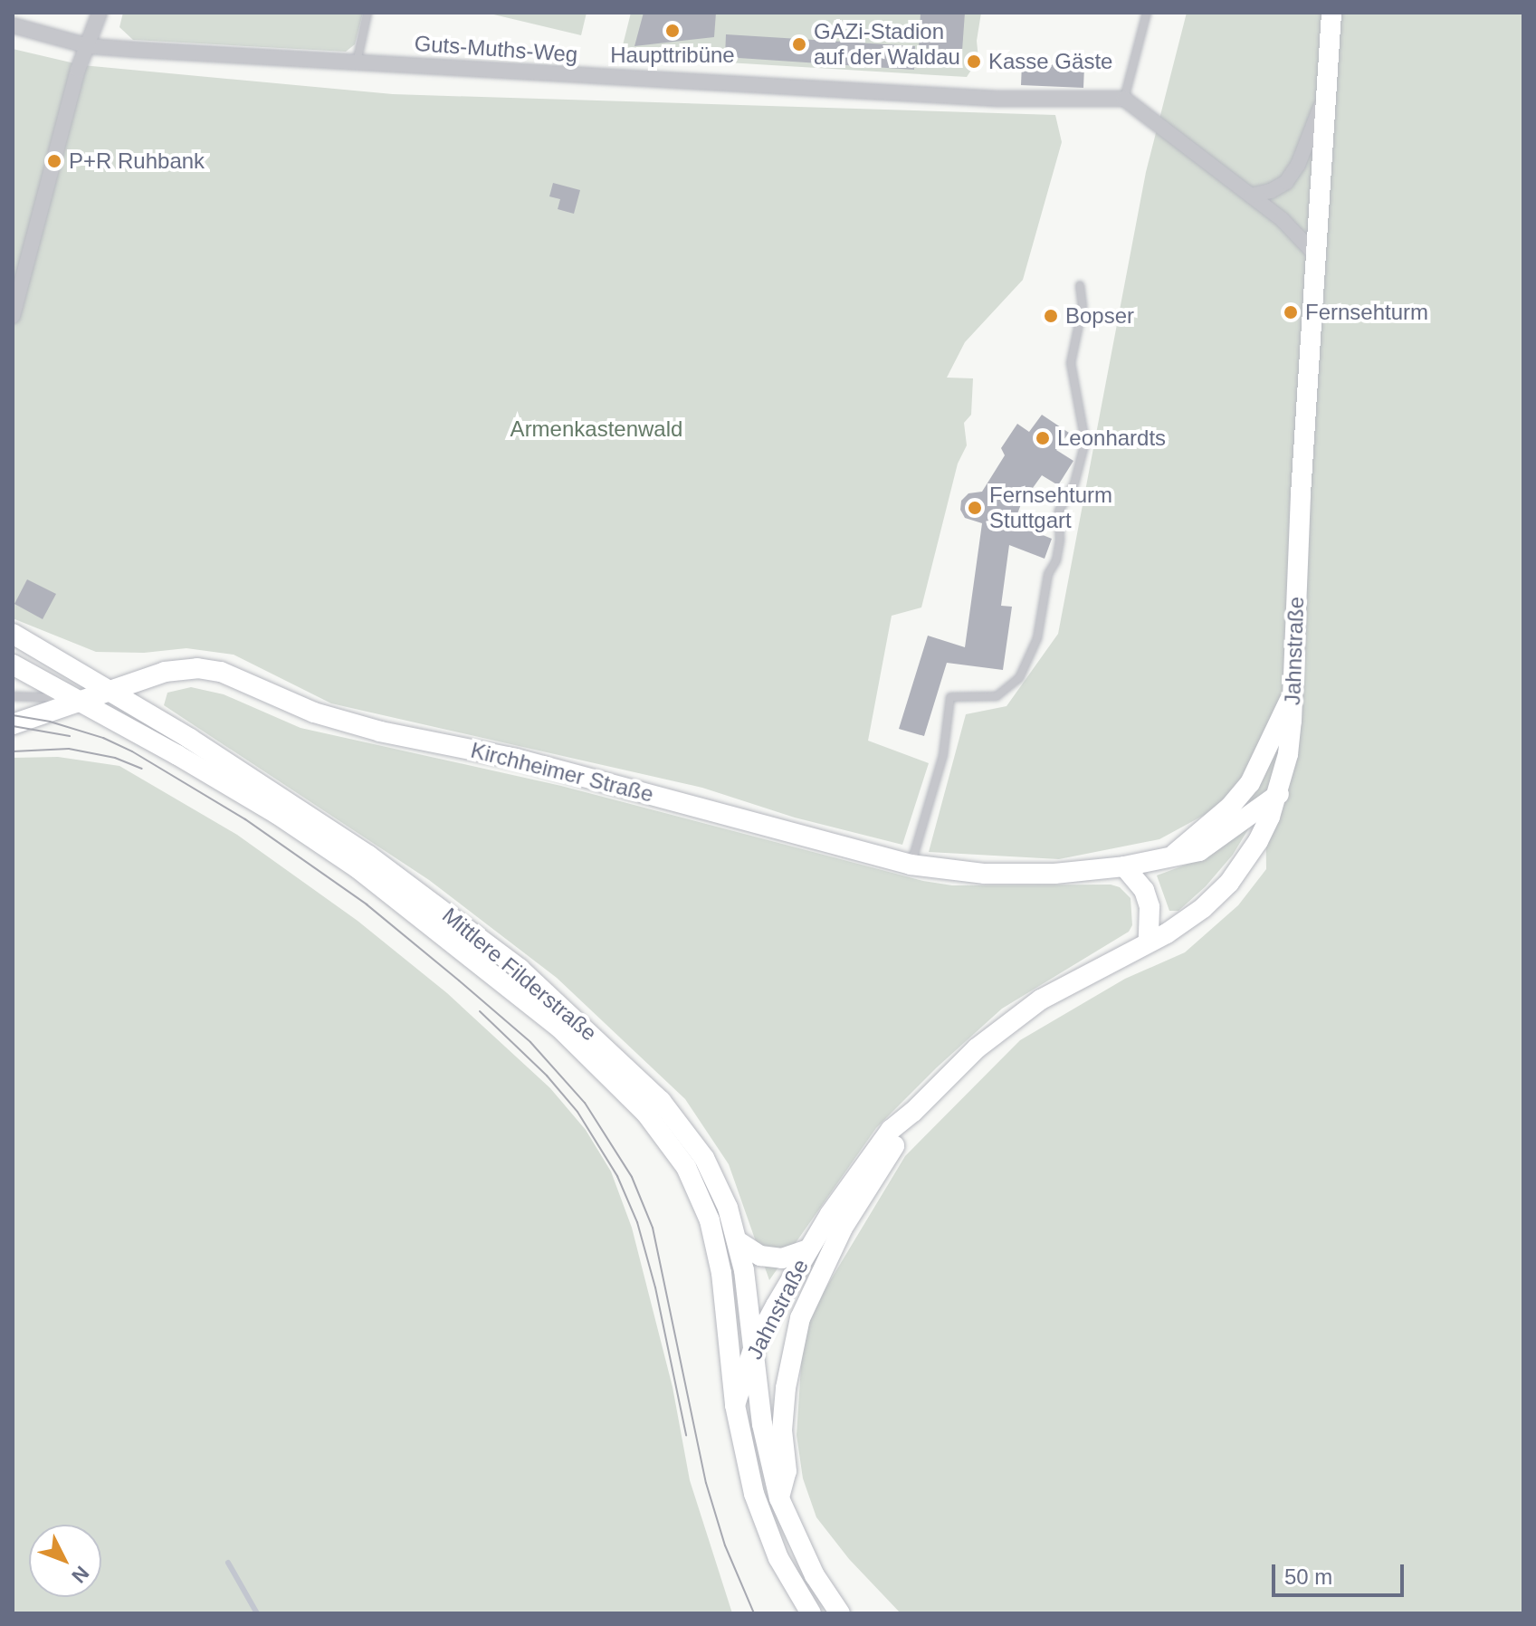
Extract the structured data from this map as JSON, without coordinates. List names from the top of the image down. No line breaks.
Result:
{"streets":{"main road":["Jahnstraße","Kirchheimer Straße","Mittlere Filderstraße"],"street":["Guts-Muths-Weg"]},"crossings":[["Jahnstraße","Kirchheimer Straße"],["Jahnstraße","Mittlere Filderstraße"],["Kirchheimer Straße","Mittlere Filderstraße"]],"parks":["Armenkastenwald"],"places":["Haupttribüne","GAZi-Stadion auf der Waldau","Kasse Gäste","P+R Ruhbank","Fernsehturm","Bopser","Leonhardts","Fernsehturm Stuttgart"],"scale_bar":"50 m","north":"bottom right"}
